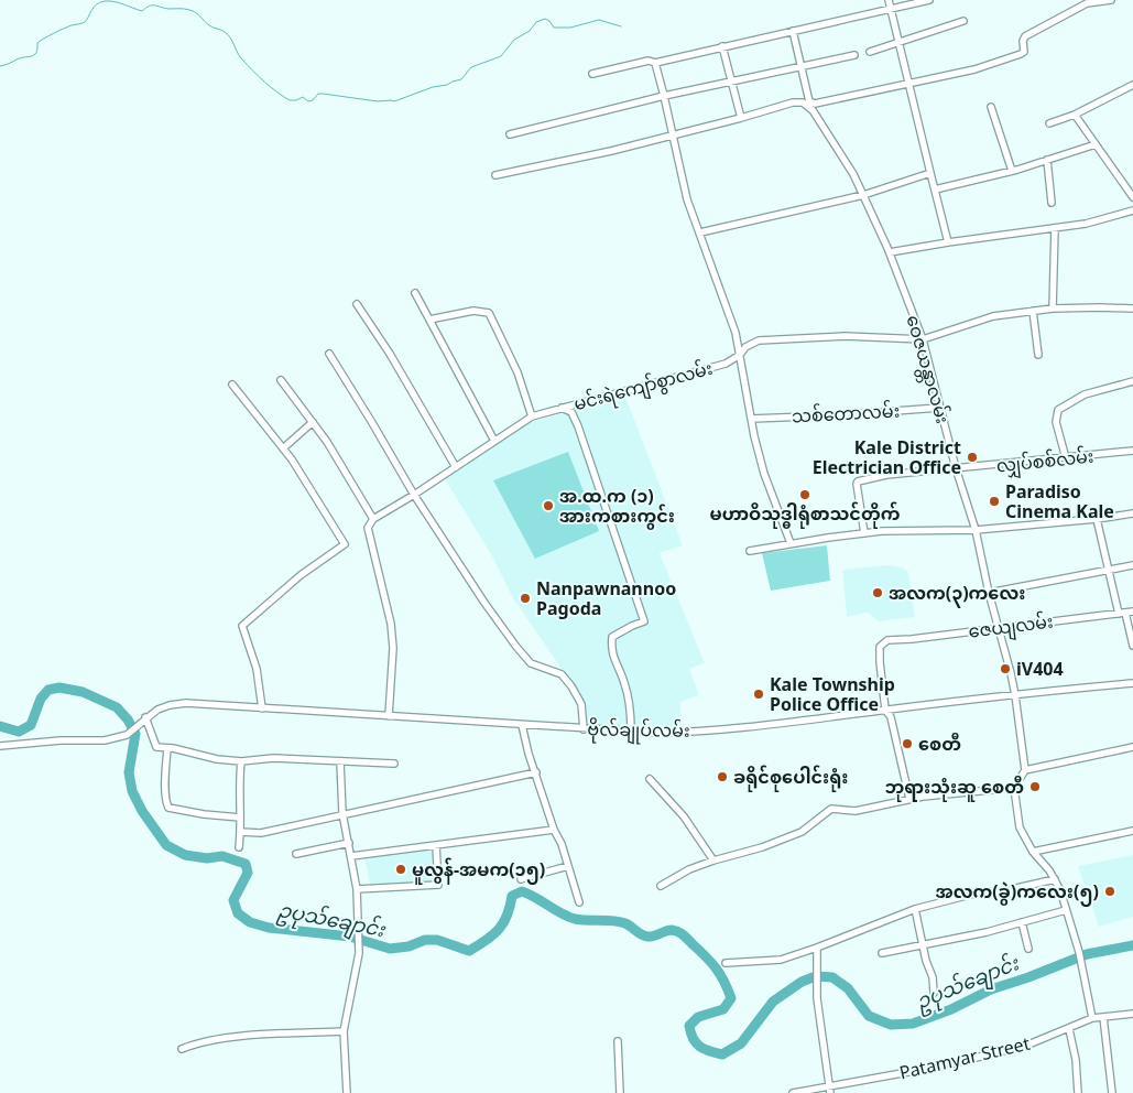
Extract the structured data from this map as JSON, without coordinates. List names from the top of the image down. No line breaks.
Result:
{"streets":{"street":["ဝေဇယန္တာလမ်း","မင်းရဲကျော်စွာလမ်း","သစ်တောလမ်း","လျှပ်စစ်လမ်း","ဇေယျလမ်း","ဗိုလ်ချုပ်လမ်း","Patamyar Street"]},"crossings":[["ဝေဇယန္တာလမ်း","မင်းရဲကျော်စွာလမ်း"],["ဝေဇယန္တာလမ်း","သစ်တောလမ်း"],["ဝေဇယန္တာလမ်း","လျှပ်စစ်လမ်း"],["ဝေဇယန္တာလမ်း","ဇေယျလမ်း"],["ဝေဇယန္တာလမ်း","ဗိုလ်ချုပ်လမ်း"],["ဇေယျလမ်း","ဗိုလ်ချုပ်လမ်း"]],"water":["ဥပုသ်ချောင်း"],"places":["Kale District Electrician Office","မဟာဝိသုဒ္ဓါရုံစာသင်တိုက်","Paradiso Cinema Kale","အ.ထ.က (၁) အားကစားကွင်း","အလက(၃)ကလေး","Nanpawnannoo Pagoda","iV404","Kale Township Police Office","စေတီ","ခရိုင်စုပေါင်းရုံး","ဘုရားသုံးဆူ စေတီ","မူလွန်-အမက(၁၅)","အလက(ခွဲ)ကလေး(၅)"]}
